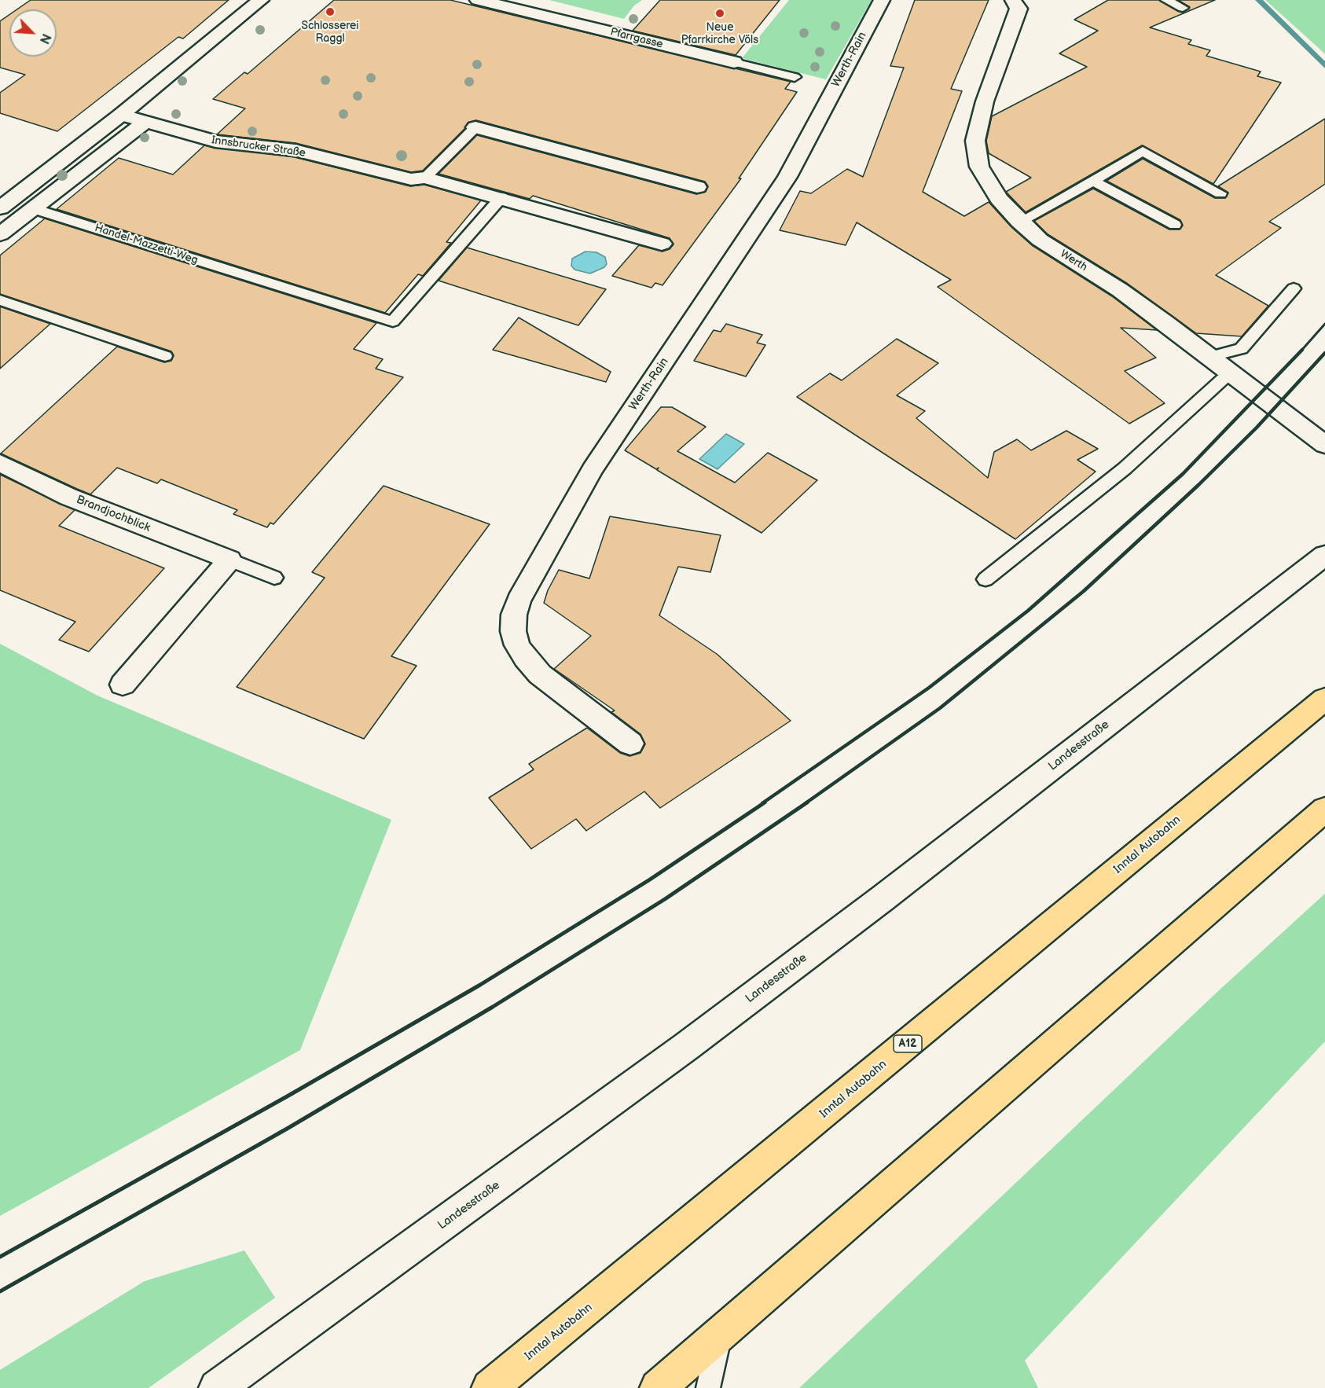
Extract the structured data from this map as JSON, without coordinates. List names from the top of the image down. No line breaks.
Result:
{"streets":{"highway":["Inntal Autobahn","A12"],"street":["Pfarrgasse","Werth-Rain","Innsbrucker Straße","Werth","Brandjochblick","Landesstraße"],"lane":["Handel-Mazzetti-Weg"]},"crossings":[["Innsbrucker Straße","Handel-Mazzetti-Weg"]],"places":["Schlosserei Raggl","Neue Pfarrkirche Völs"],"north":"bottom right"}
